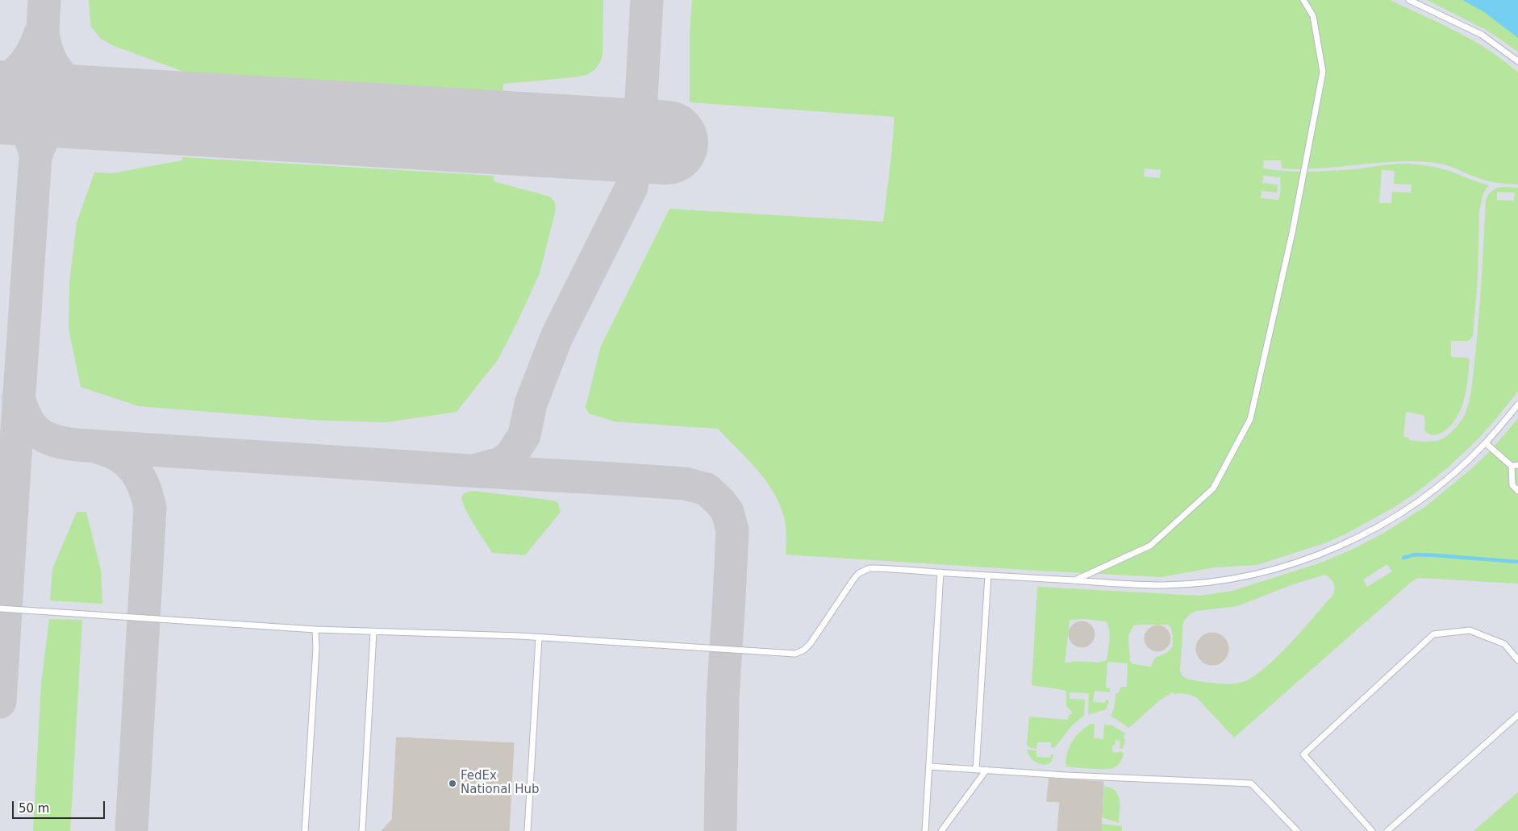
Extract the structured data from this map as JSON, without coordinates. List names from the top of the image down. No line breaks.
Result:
{"places":["FedEx National Hub"],"scale_bar":"50 m"}
